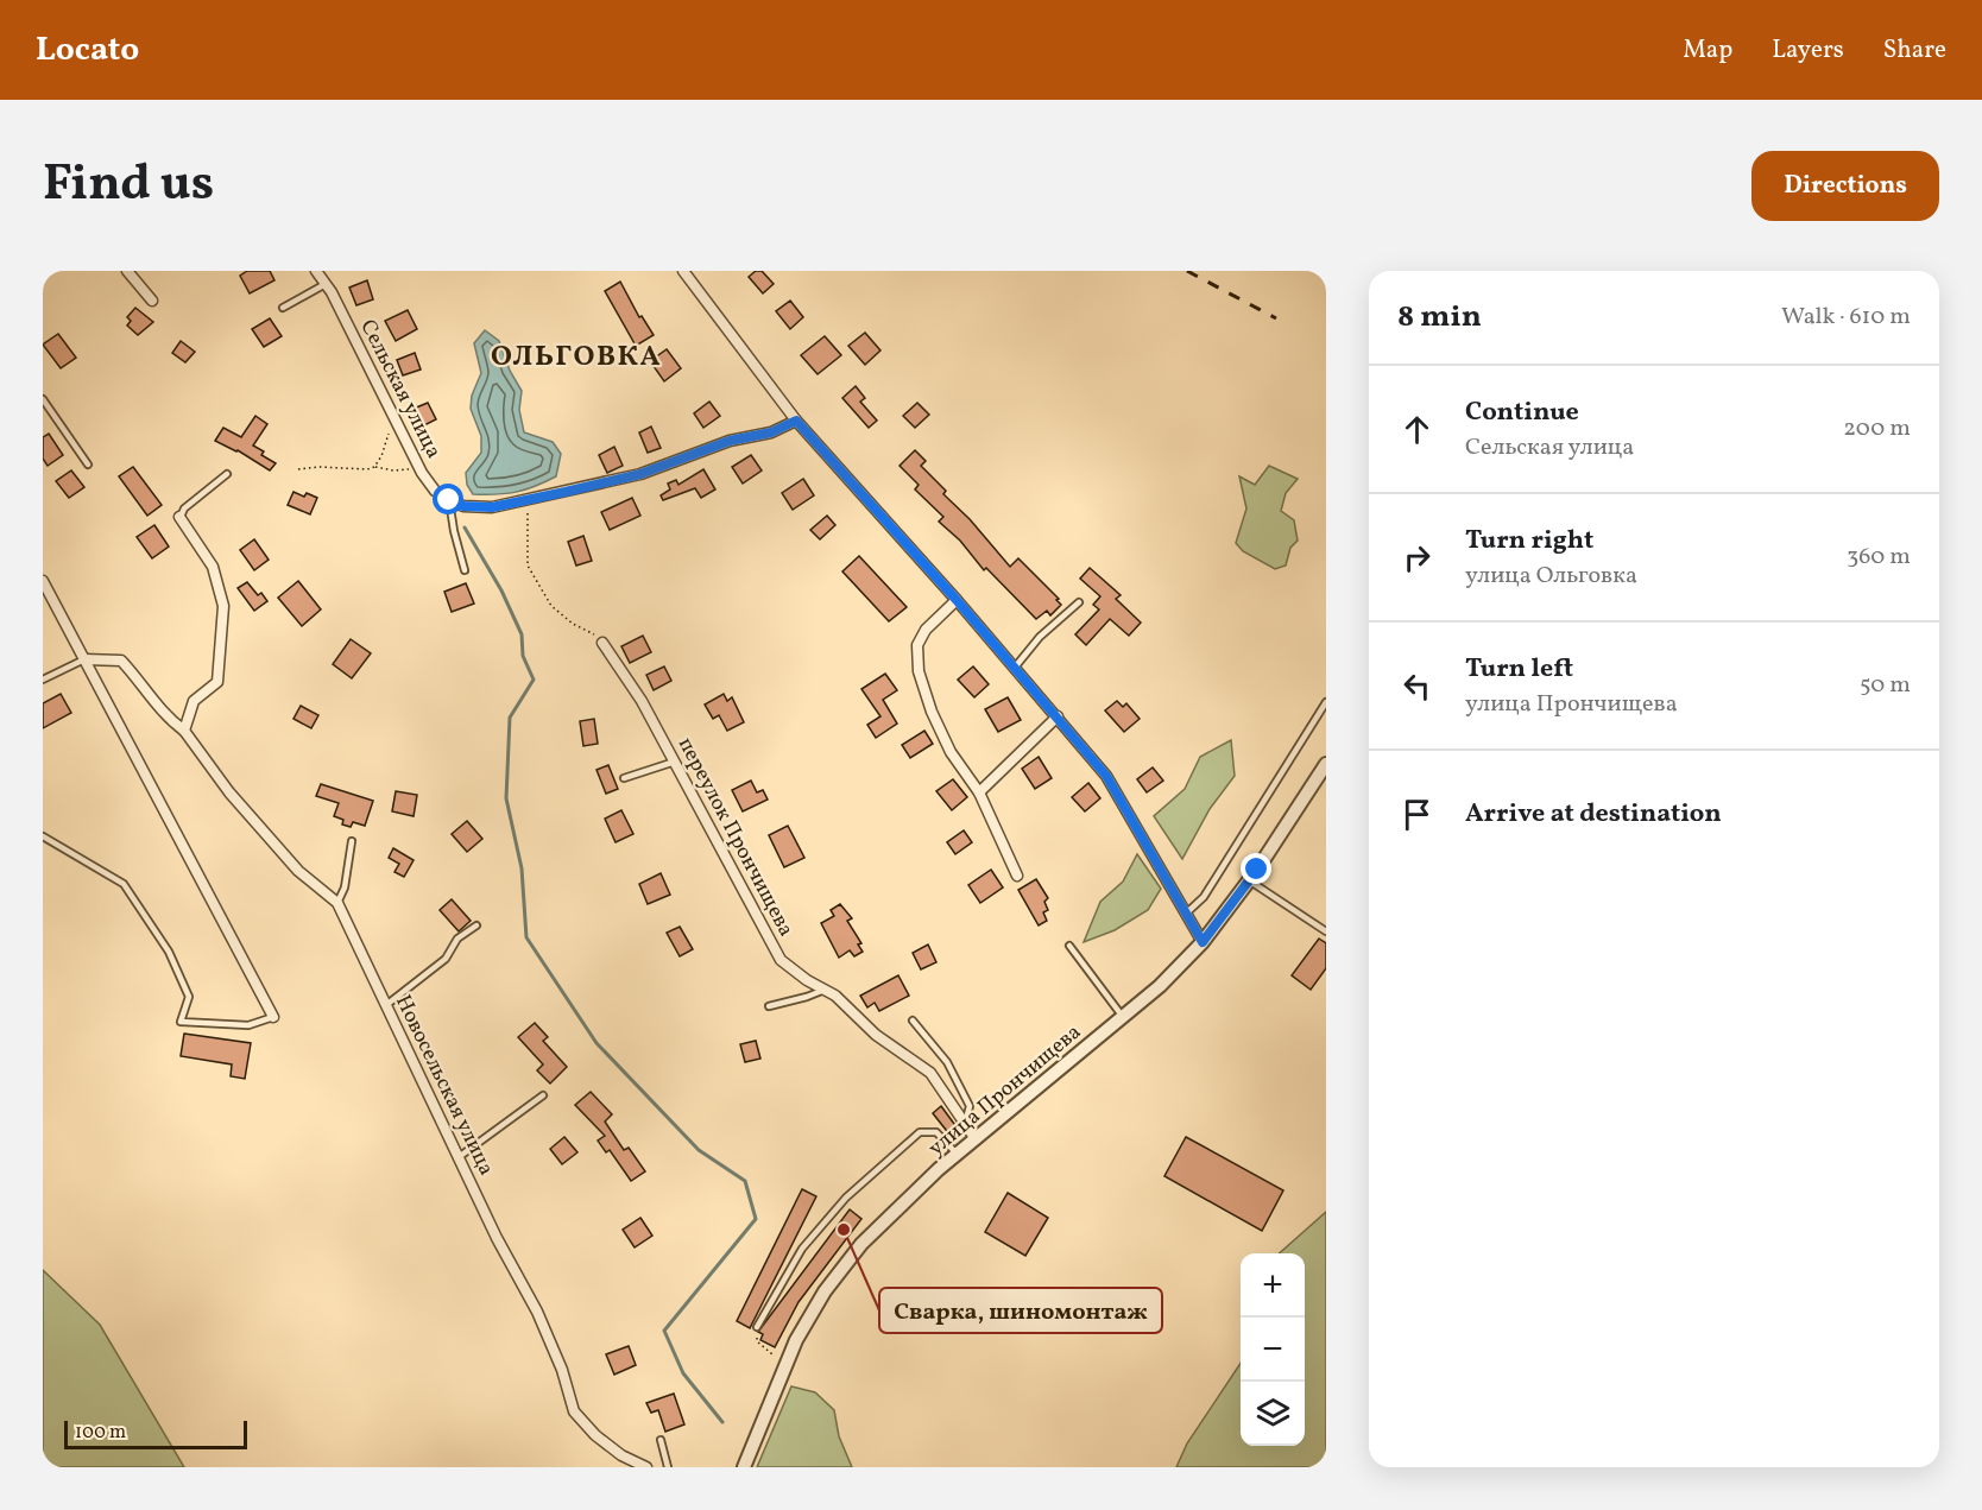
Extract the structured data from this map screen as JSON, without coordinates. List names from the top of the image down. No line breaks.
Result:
{"streets":{"street":["Сельская улица","переулок Прончищева","Новосельская улица","улица Прончищева"]},"crossings":[["переулок Прончищева","улица Прончищева"]],"districts":["ОЛЬГОВКА"],"places":["Сварка, шиномонтаж"],"scale_bar":"100 m","page":{"header":"Locato","nav":["Map","Layers","Share"],"title":"Find us","buttons":"Directions","heading":["8 min","Walk · 610 m"],"list":[["Continue","Сельская улица","200 m"],["Turn right","улица Ольговка","360 m"],["Turn left","улица Прончищева","50 m"],"Arrive at destination"],"map_buttons":["+","−"],"scale":"100 m"}}
